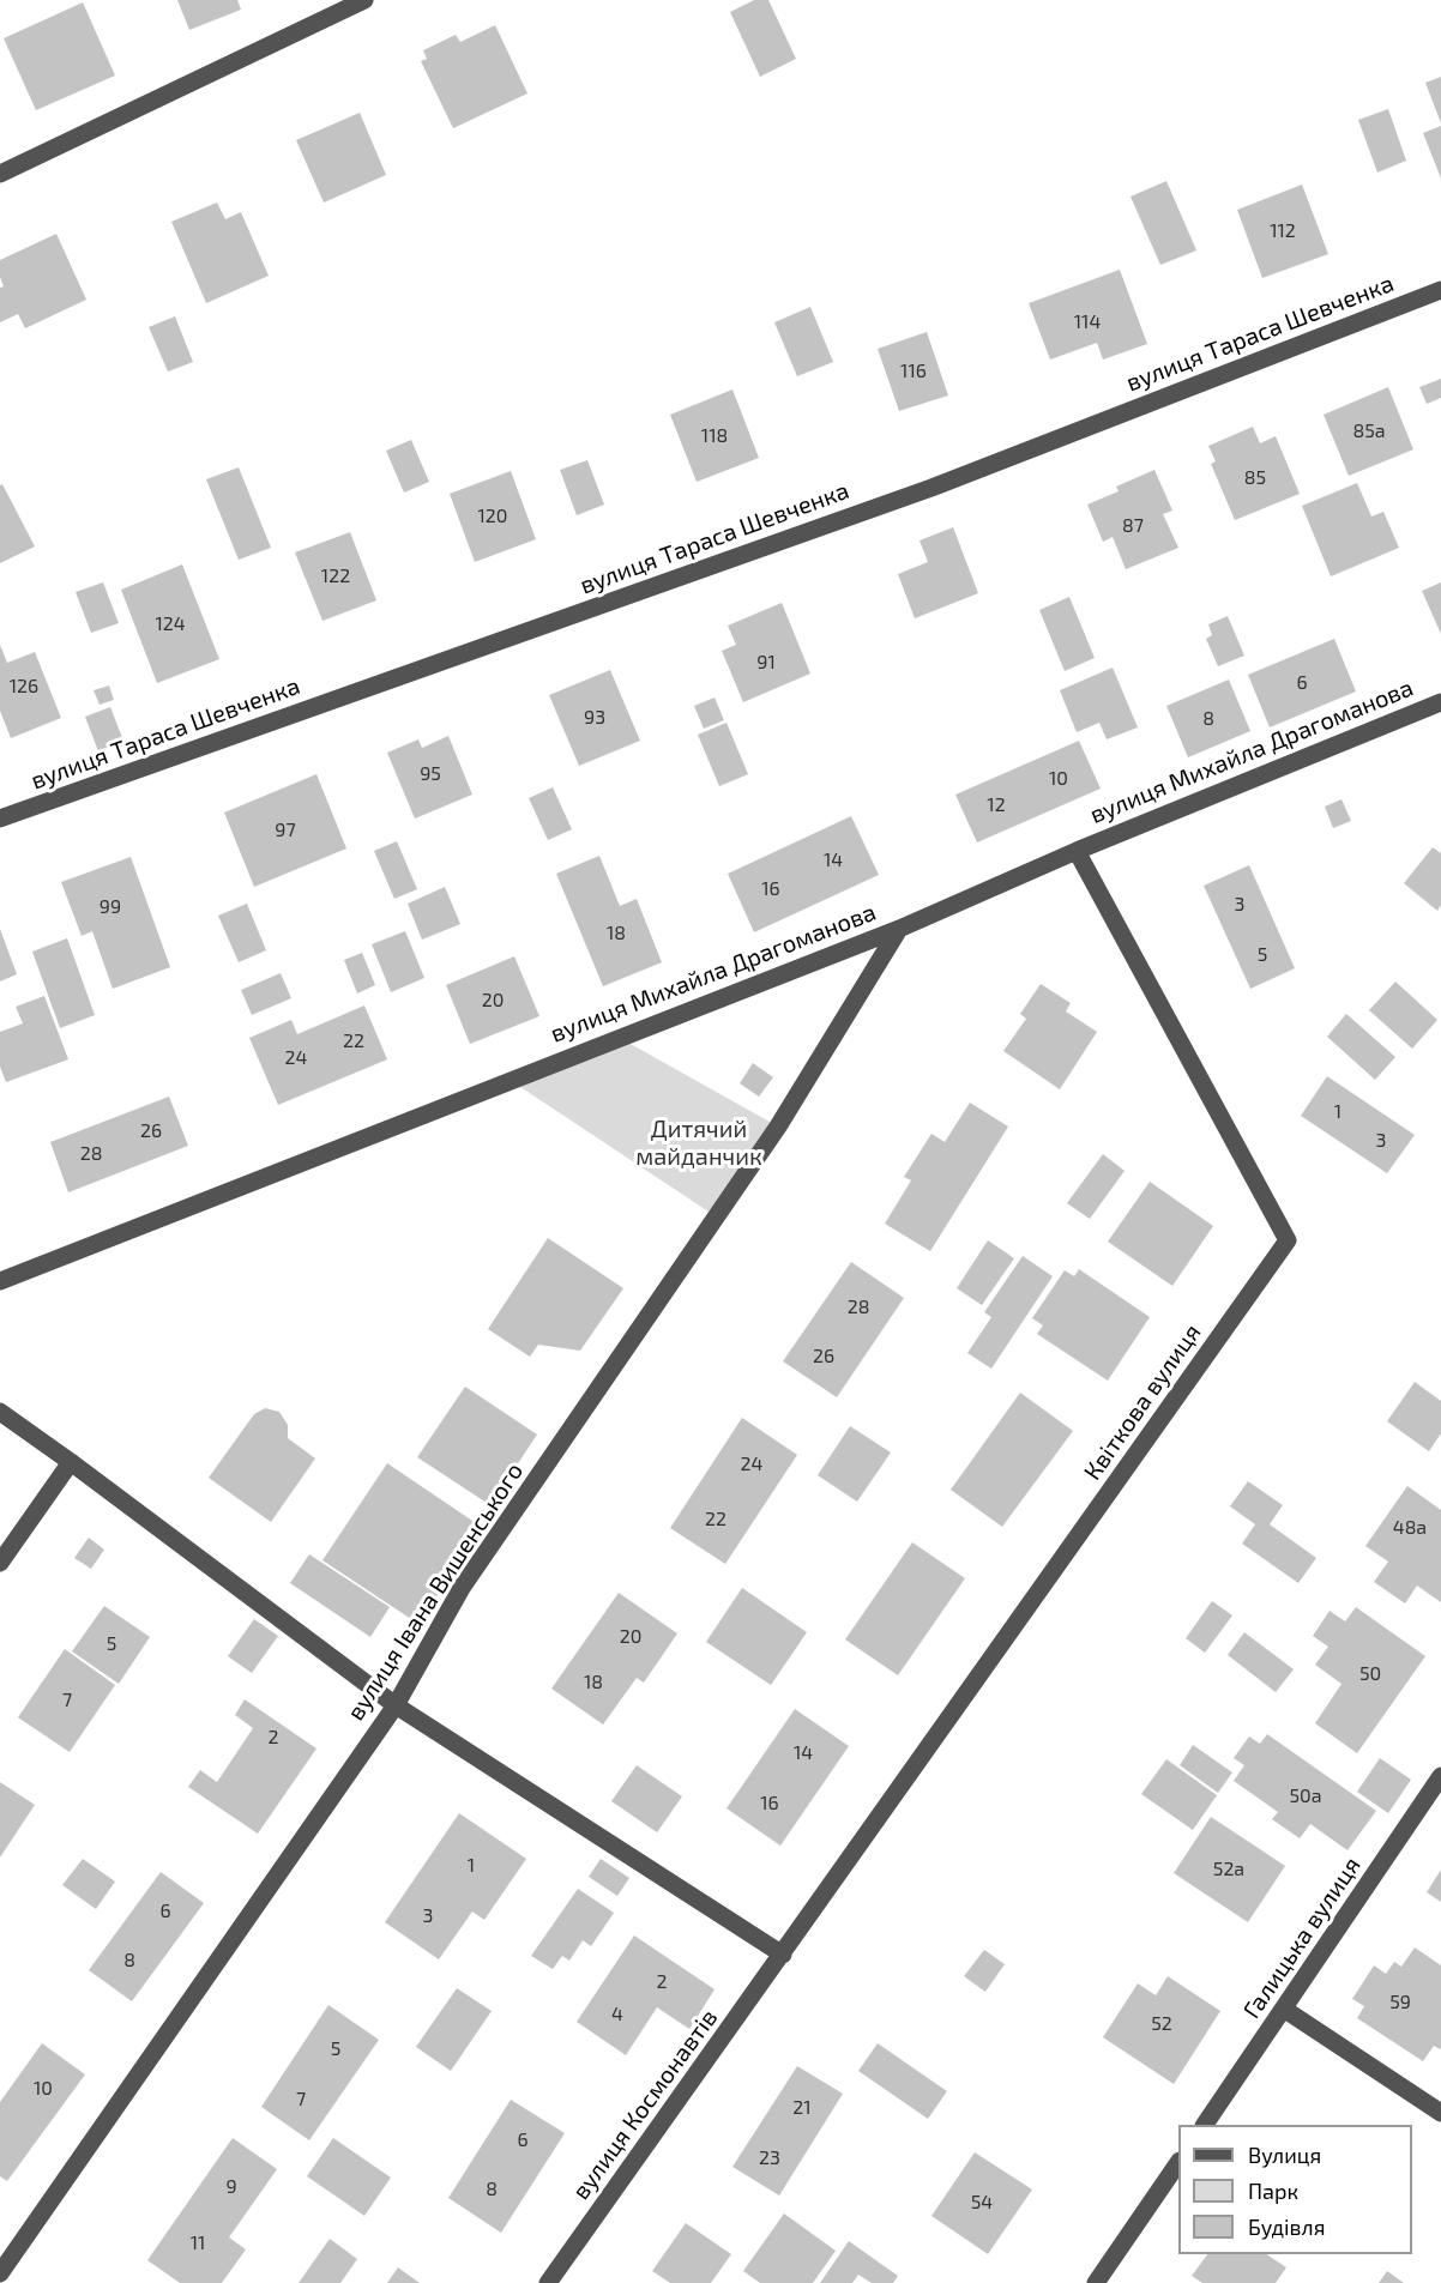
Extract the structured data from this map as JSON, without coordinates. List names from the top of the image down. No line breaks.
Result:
{"streets":{"street":["вулиця Тараса Шевченка","вулиця Михайла Драгоманова","Квіткова вулиця","вулиця Івана Вишенського","Галицька вулиця","вулиця Космонавтів"]},"crossings":[["вулиця Михайла Драгоманова","Квіткова вулиця"],["вулиця Михайла Драгоманова","вулиця Івана Вишенського"],["Квіткова вулиця","вулиця Космонавтів"]],"parks":["Дитячий майданчик"],"house_numbers":["112","114","116","85а","118","85","120","87","122","124","91","6","126","93","8","95","10","12","97","14","16","3","99","18","5","20","22","24","1","26","3","28","28","26","24","22","48а","20","5","50","18","7","2","14","50а","16","1","52а","6","3","8","2","59","4","52","5","10","7","21","6","23","9","8","54","11"],"legend":["Вулиця","Парк","Будівля"]}
